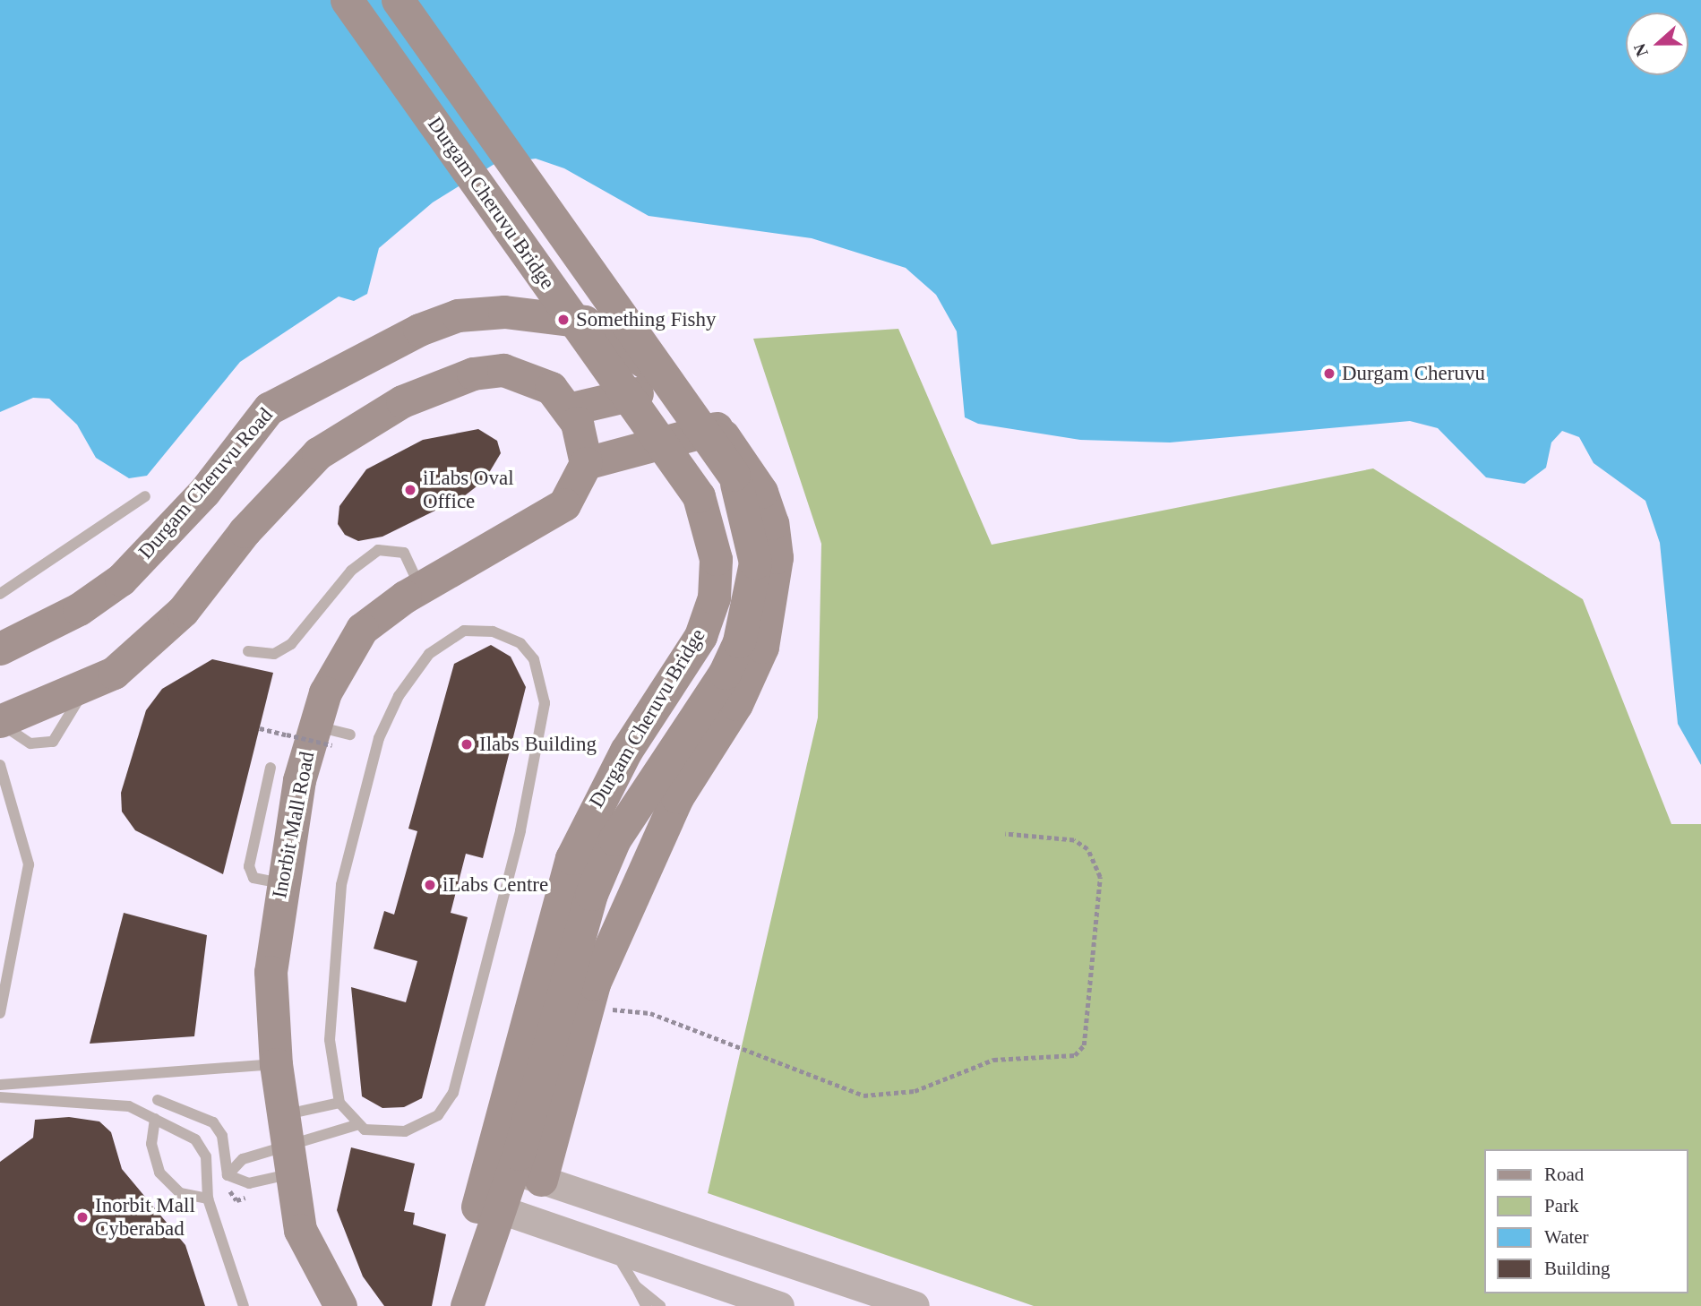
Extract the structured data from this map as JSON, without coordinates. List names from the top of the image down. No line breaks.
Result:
{"streets":{"main road":["Durgam Cheruvu Bridge","Durgam Cheruvu Road","Inorbit Mall Road"]},"places":["Something Fishy","Durgam Cheruvu","iLabs Oval Office","Ilabs Building","iLabs Centre","Inorbit Mall Cyberabad"],"legend":["Road","Park","Water","Building"],"north":"left"}
